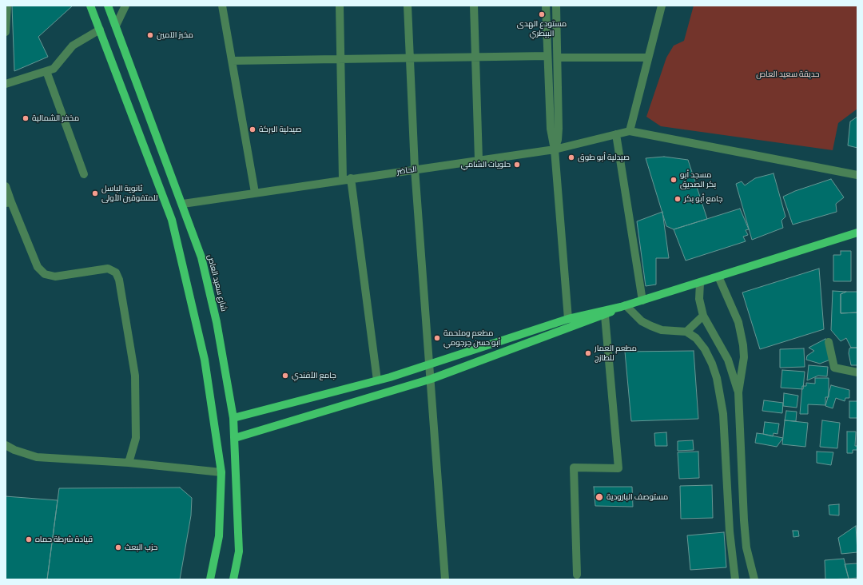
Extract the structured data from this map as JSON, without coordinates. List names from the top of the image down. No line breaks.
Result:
{"streets":{"main road":["شارع سعيد العاص"],"street":["الحاضر"]},"crossings":[["الحاضر","شارع سعيد العاص"]],"parks":["حديقة سعيد العاص"],"places":["مستودع الهدى البيطري","مخبز الآمين","مخفر الشمالية","صيدلية البركة","صيدلية أبو طوق","حلويات الشامي","مسجد أبو بكر الصديق","ثانوية الباسل للمتفوقين الأولى","جامع أبو بكر","مطعم وملحمة أبو حسن جرجومي","مطعم العمار للطازج","جامع الأفندي","مستوصف البارودية","قيادة شرطة حماه","حزب البعث"]}
